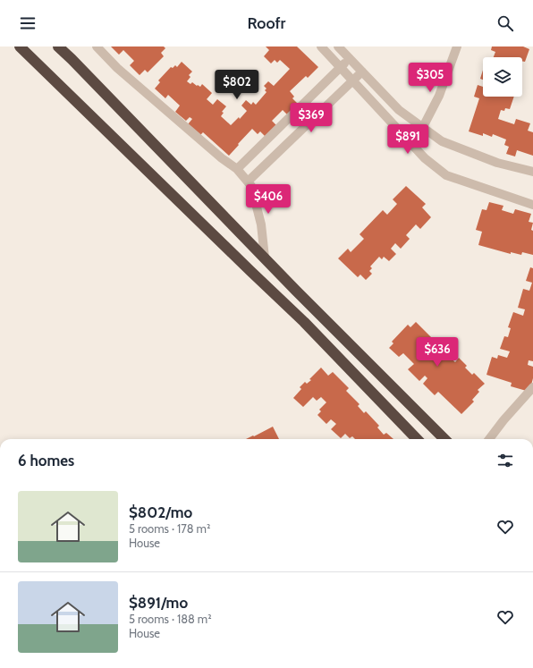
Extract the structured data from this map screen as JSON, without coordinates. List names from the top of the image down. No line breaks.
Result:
{"page":{"header":"Roofr","price":["$305","$802","$369","$891","$406","$636"],"heading":"6 homes","list":[{"name":"$802/mo","note":"5 rooms · 178 m² · House"},{"name":"$891/mo","note":"5 rooms · 188 m² · House"}]}}
